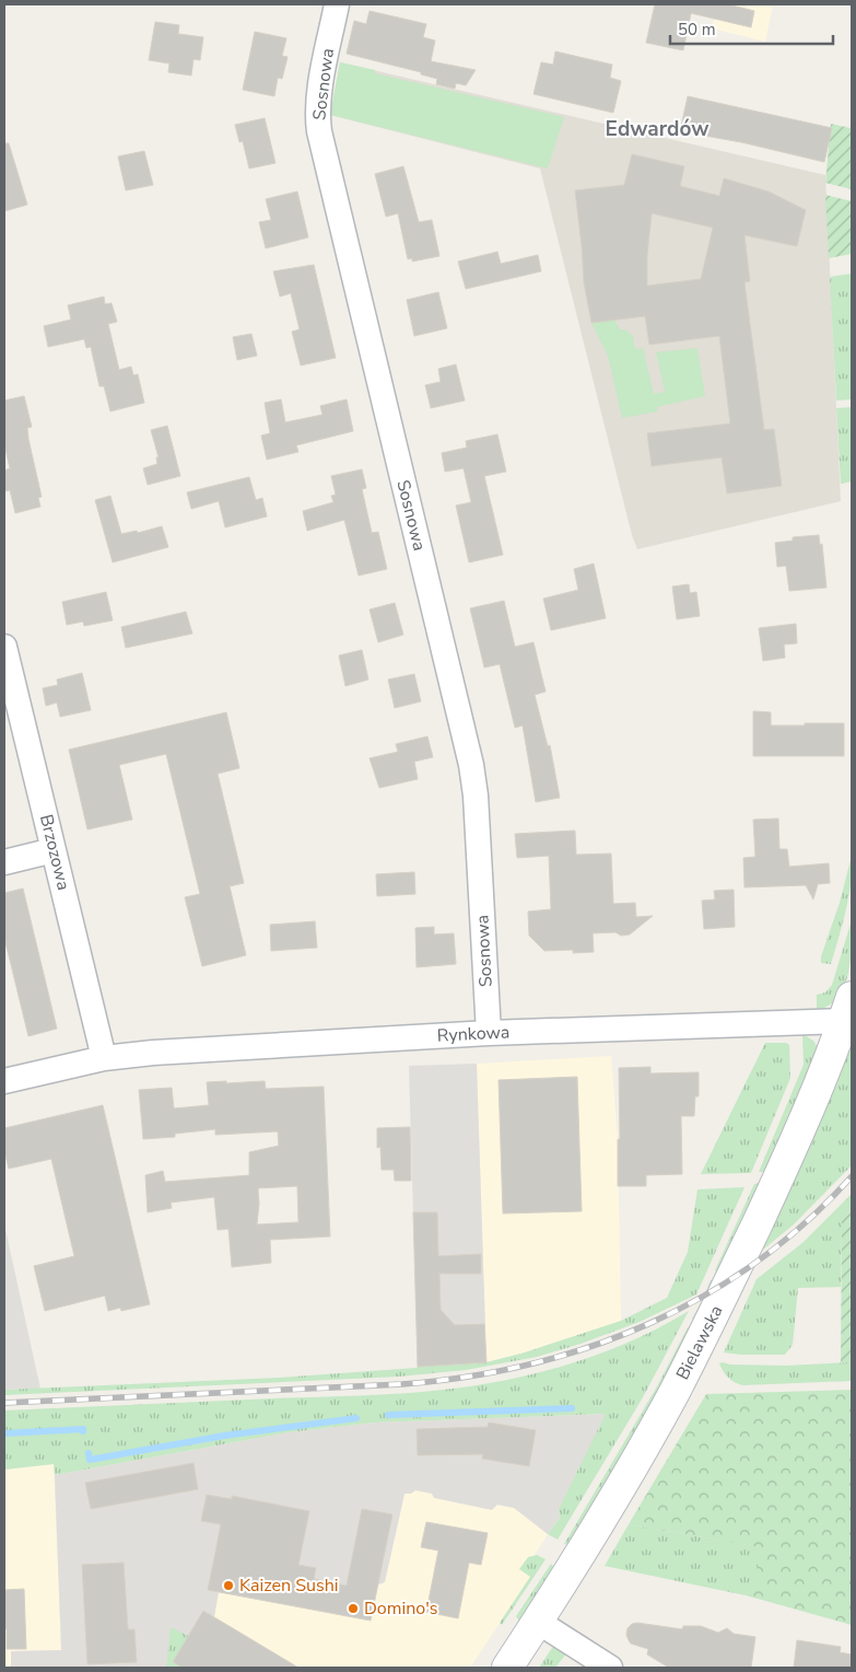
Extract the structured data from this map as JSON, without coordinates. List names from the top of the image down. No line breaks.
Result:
{"streets":{"street":["Sosnowa","Brzozowa","Rynkowa","Bielawska"]},"crossings":[["Sosnowa","Rynkowa"],["Brzozowa","Rynkowa"],["Rynkowa","Bielawska"]],"districts":["Edwardów"],"places":["Kaizen Sushi","Domino's"],"scale_bar":"50 m"}
